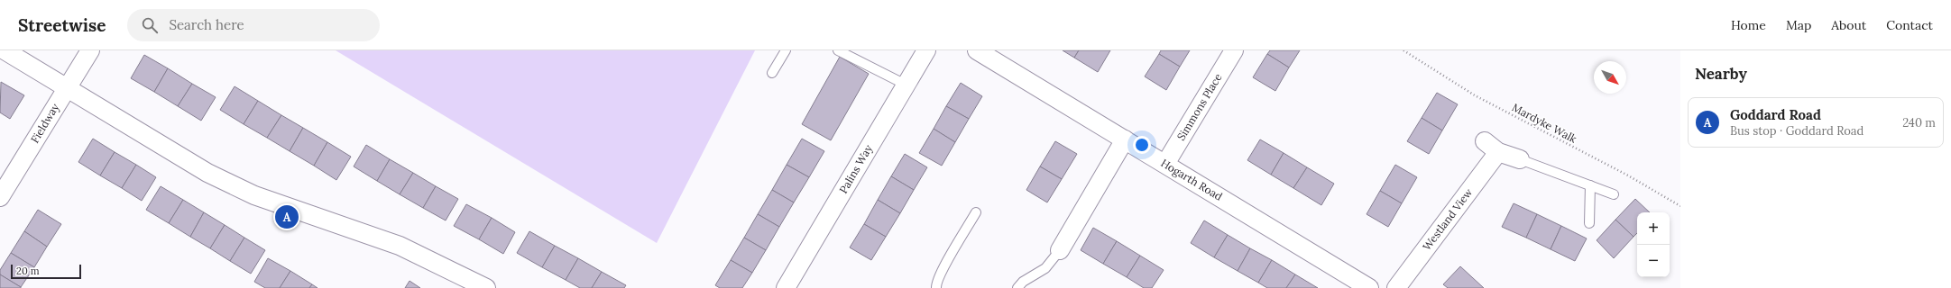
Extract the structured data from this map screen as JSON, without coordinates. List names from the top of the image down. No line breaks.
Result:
{"streets":{"street":["Simmons Place","Fieldway","Palins Way","Hogarth Road","Westland View"],"path":["Mardyke Walk"]},"crossings":[["Simmons Place","Hogarth Road"]],"scale_bar":"20 m","north":"bottom right","page":{"header":"Streetwise","search":"Search here","nav":["Home","Map","About","Contact"],"heading":"Nearby","list":[{"mark":"A","name":"Goddard Road","note":"Bus stop · Goddard Road","value":"240 m"}],"pins":"A","map_buttons":["+","−"],"scale":"20 m"}}
